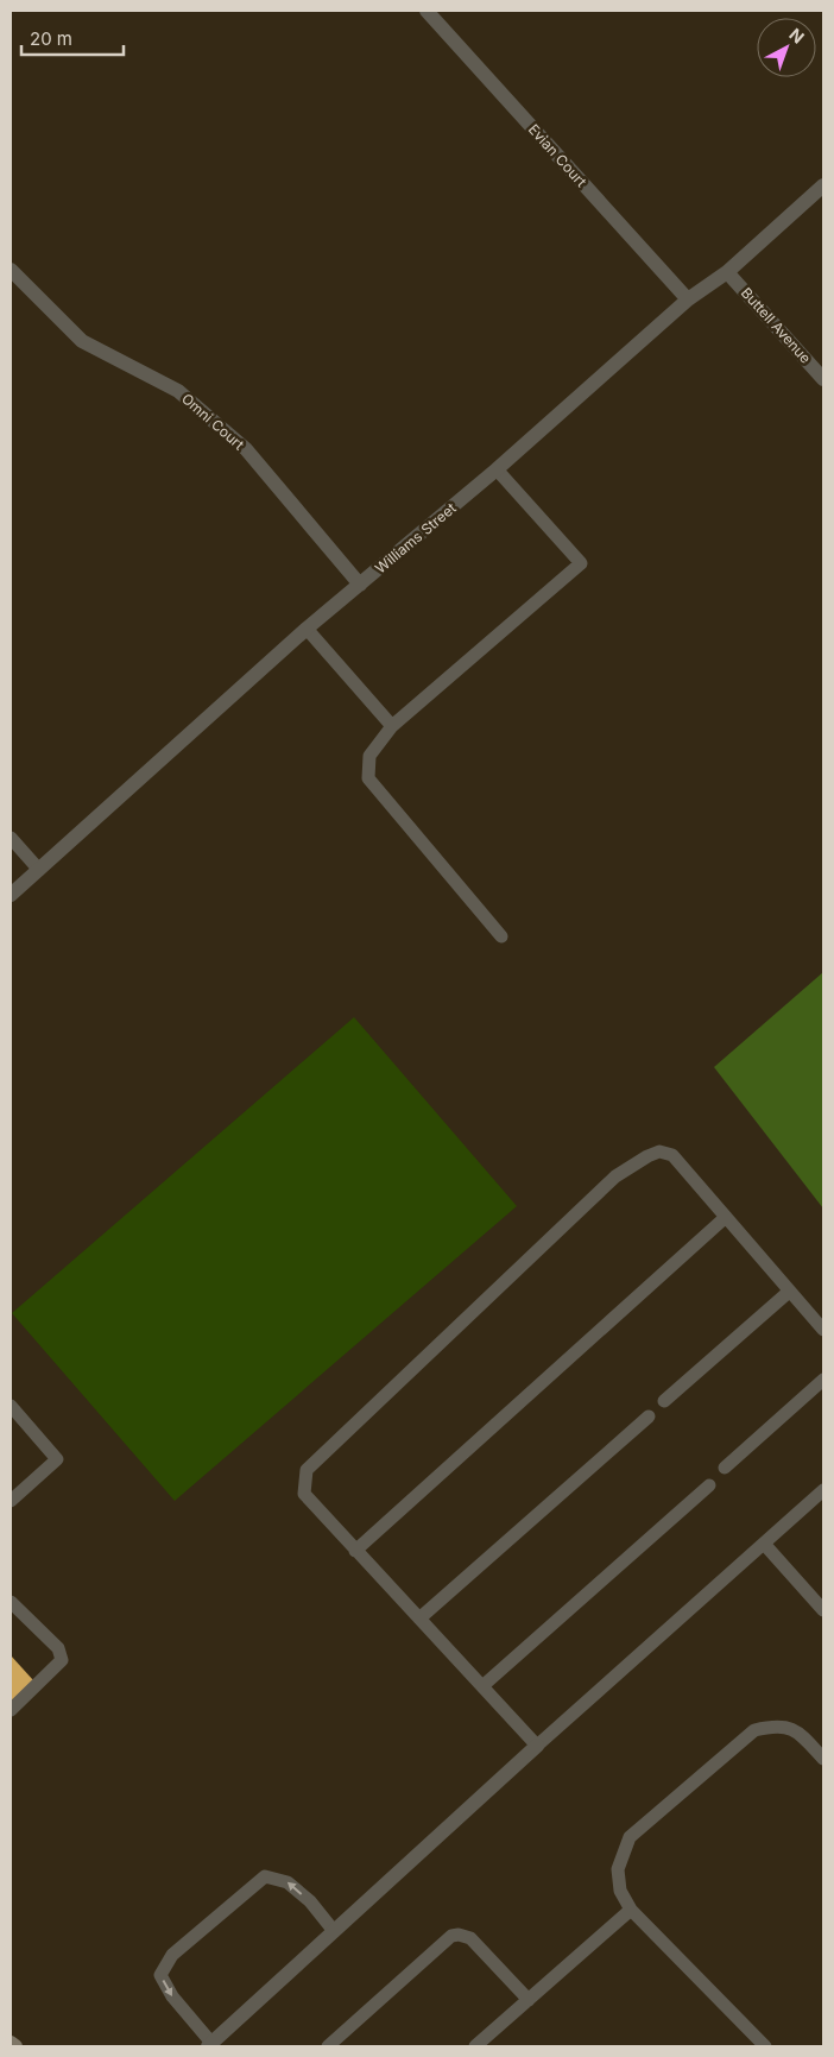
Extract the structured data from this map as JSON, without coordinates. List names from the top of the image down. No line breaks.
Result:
{"streets":{"street":["Evian Court","Buttell Avenue","Omni Court","Williams Street"]},"crossings":[["Evian Court","Williams Street"],["Buttell Avenue","Williams Street"],["Omni Court","Williams Street"]],"scale_bar":"20 m","north":"top right"}
